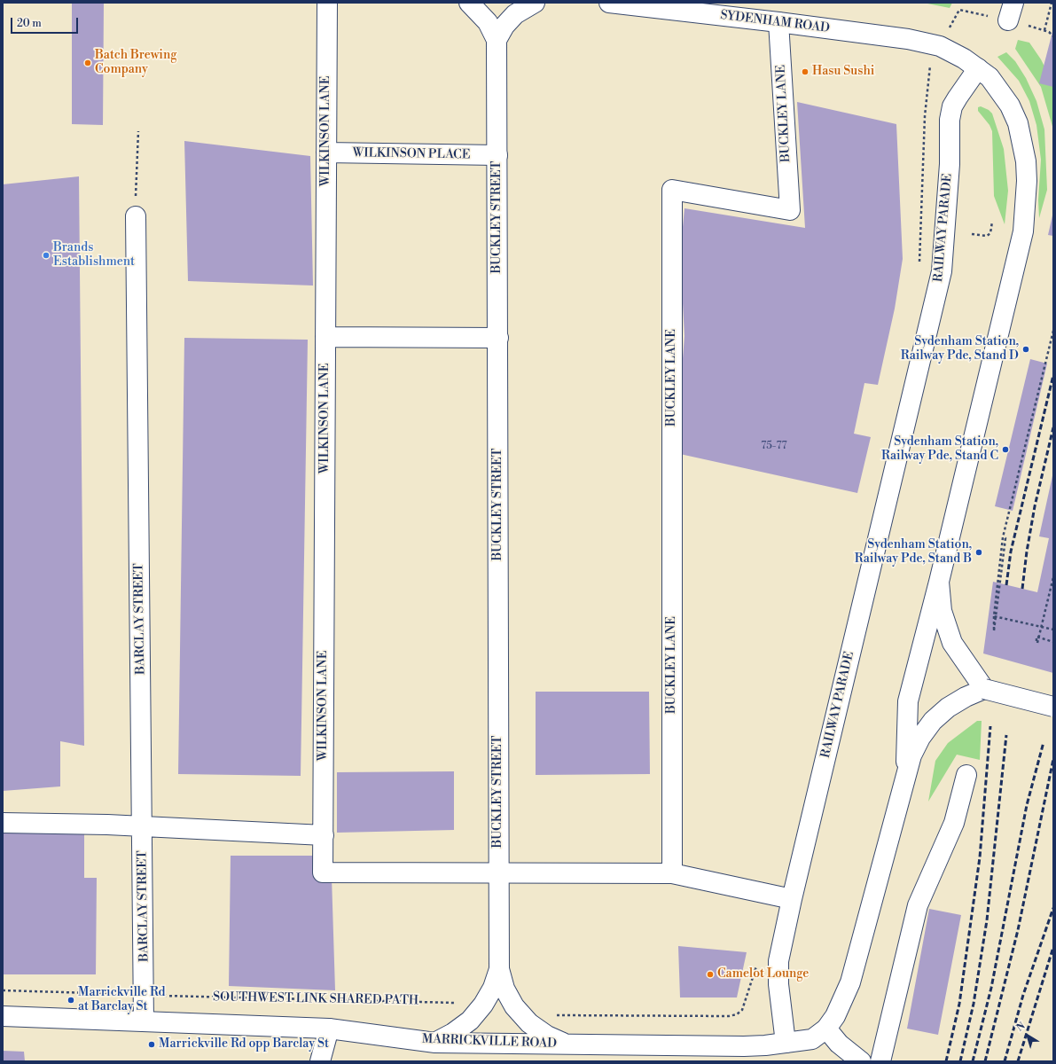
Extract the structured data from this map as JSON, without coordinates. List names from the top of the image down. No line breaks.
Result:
{"streets":{"main road":["SYDENHAM ROAD","BUCKLEY LANE","WILKINSON LANE","WILKINSON PLACE","BUCKLEY STREET","RAILWAY PARADE","BARCLAY STREET","MARRICKVILLE ROAD"],"path":["SOUTHWEST LINK SHARED PATH"]},"crossings":[["SYDENHAM ROAD","BUCKLEY LANE"],["WILKINSON LANE","WILKINSON PLACE"],["WILKINSON LANE","BUCKLEY STREET"],["WILKINSON PLACE","BUCKLEY STREET"],["BUCKLEY STREET","MARRICKVILLE ROAD"],["RAILWAY PARADE","MARRICKVILLE ROAD"],["BARCLAY STREET","MARRICKVILLE ROAD"]],"places":["Batch Brewing Company","Hasu Sushi","Brands Establishment","Sydenham Station, Railway Pde, Stand D","Sydenham Station, Railway Pde, Stand C","Sydenham Station, Railway Pde, Stand B","Camelot Lounge","Marrickville Rd at Barclay St","Marrickville Rd opp Barclay St"],"house_numbers":["75-77"],"scale_bar":"20 m","north":"top left"}
